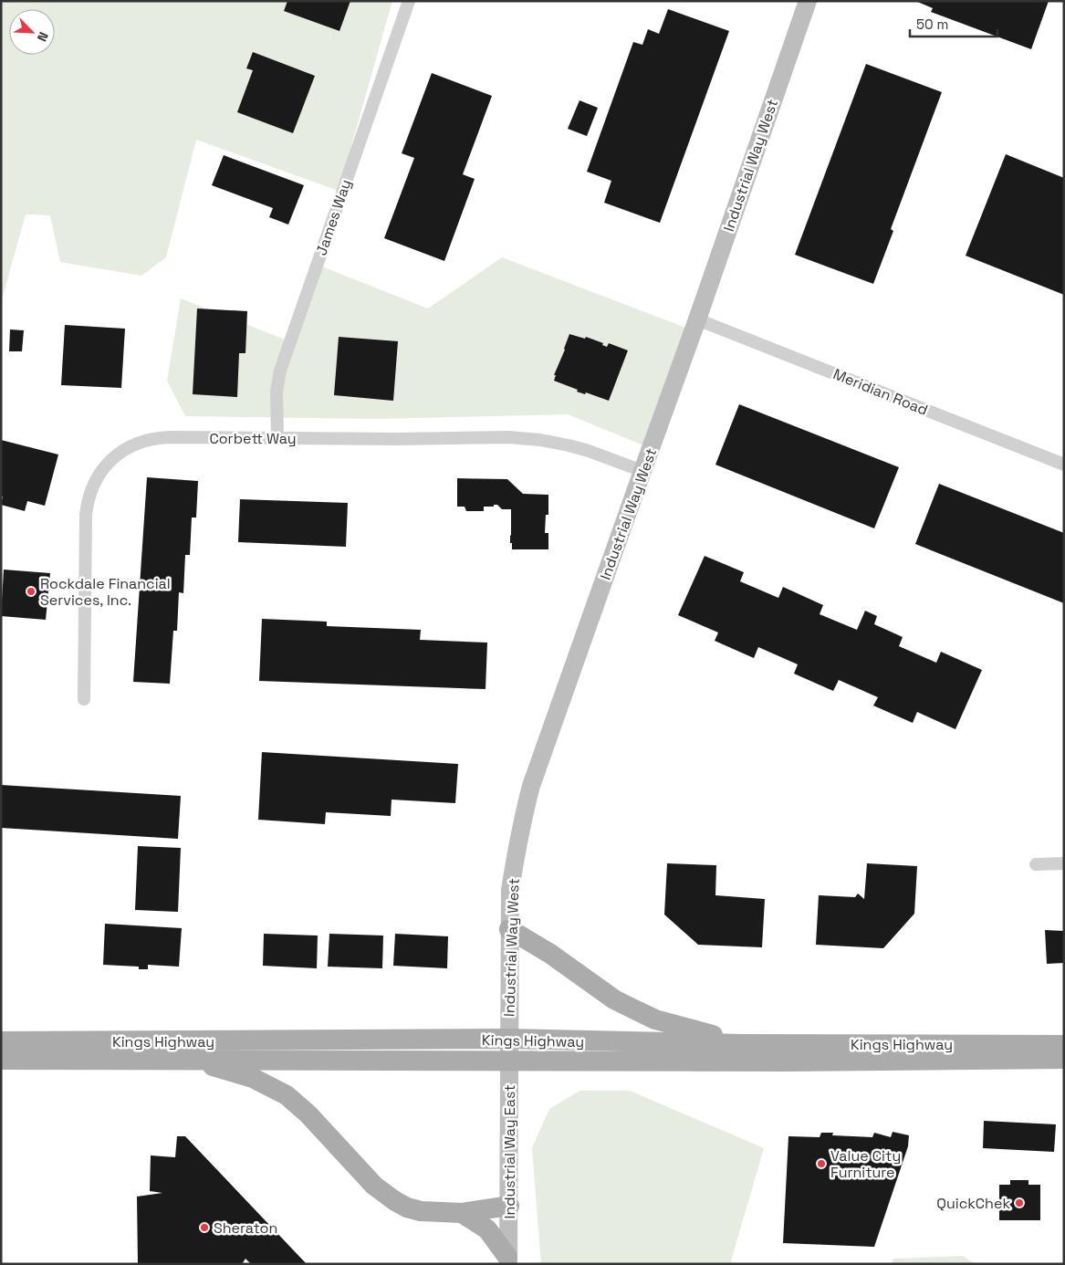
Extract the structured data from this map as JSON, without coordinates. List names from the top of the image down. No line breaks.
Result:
{"streets":{"main road":["Kings Highway"],"street":["Industrial Way West","James Way","Meridian Road","Corbett Way","Industrial Way East"]},"crossings":[["Industrial Way West","Meridian Road"],["Industrial Way West","Corbett Way"],["Industrial Way West","Kings Highway"],["Industrial Way West","Industrial Way East"],["James Way","Corbett Way"],["Kings Highway","Industrial Way East"]],"places":["Rockdale Financial Services, Inc.","Value City Furniture","QuickChek","Sheraton"],"scale_bar":"50 m","north":"bottom right"}
